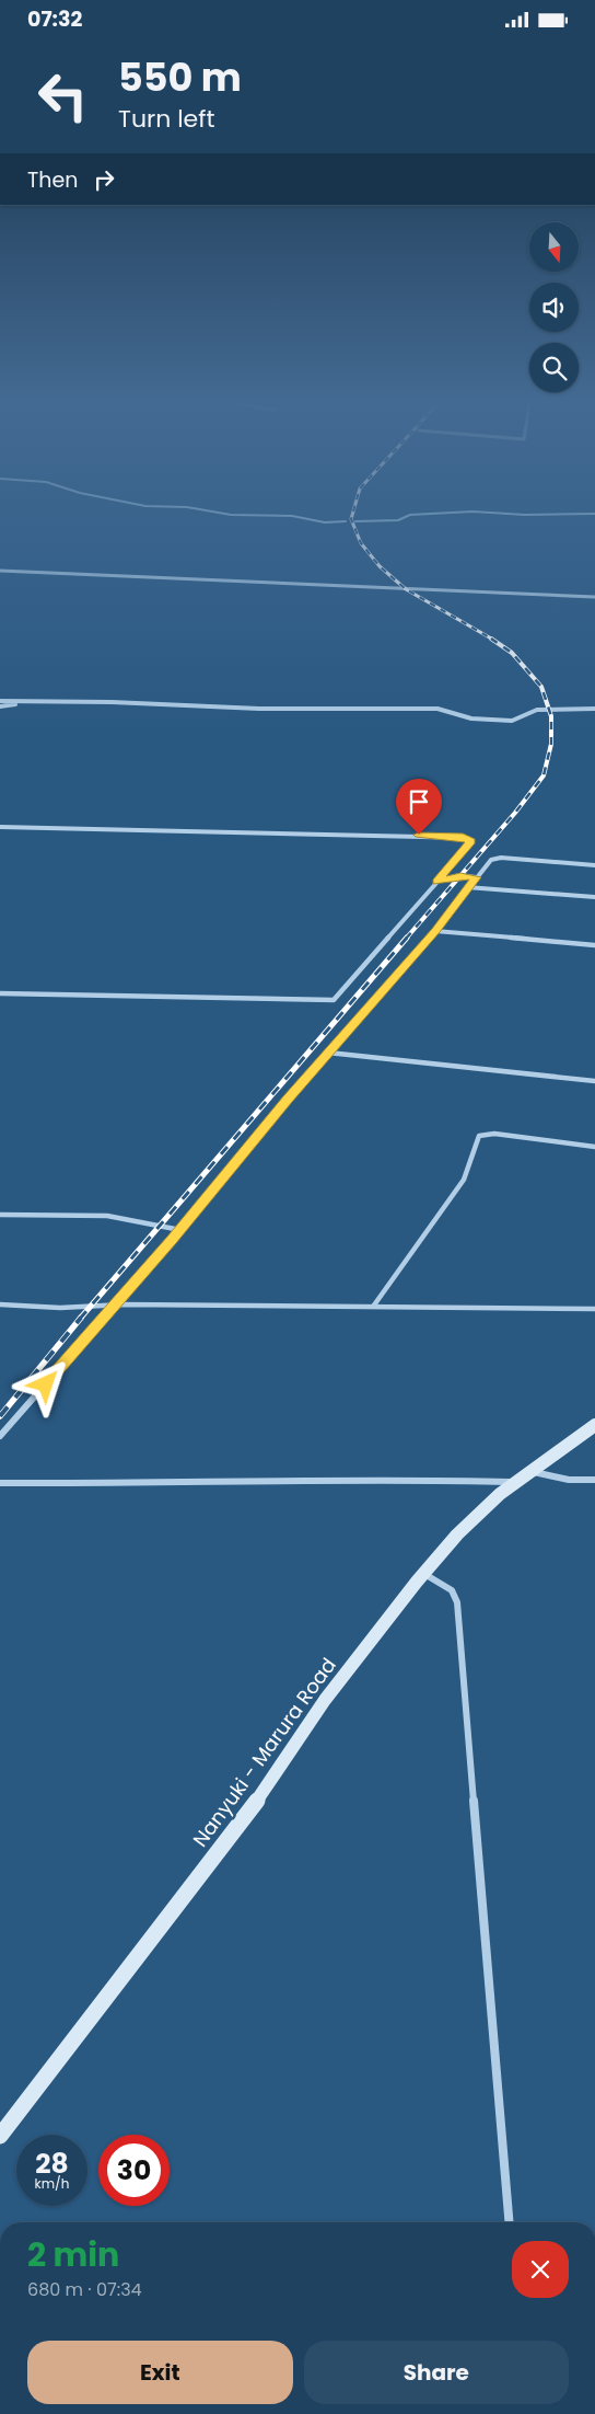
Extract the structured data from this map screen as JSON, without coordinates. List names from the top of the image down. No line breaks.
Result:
{"streets":{"street":["Nanyuki - Marura Road"]},"north":"bottom","page":{"status":"07:32","turn":["550 m","Turn left"],"then":"Then","speed":"28 km/h","limit":"30","heading":["2 min","680 m · 07:34"],"buttons":["Exit","Share"]}}
